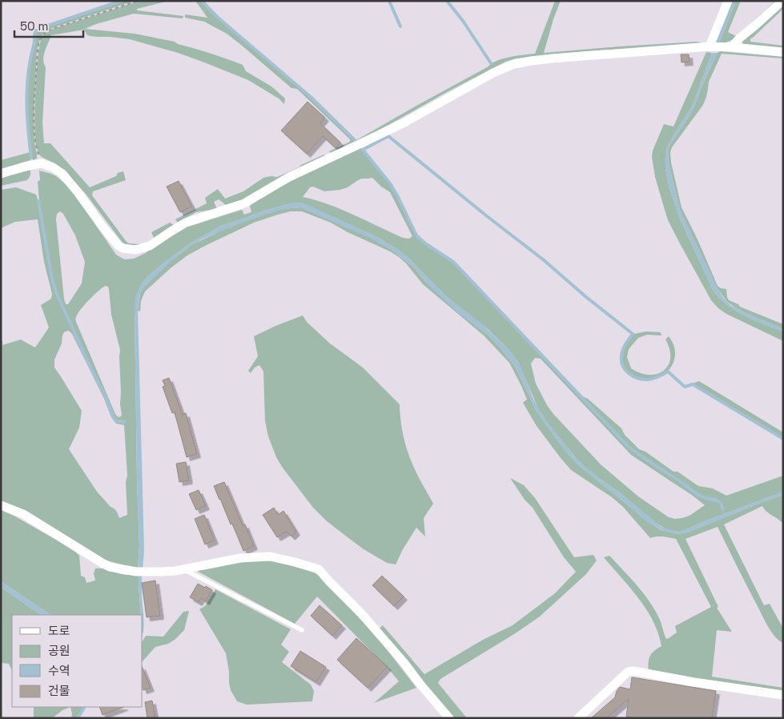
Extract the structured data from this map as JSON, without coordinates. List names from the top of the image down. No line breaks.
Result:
{"legend":["도로","공원","수역","건물"],"scale_bar":"50 m"}
